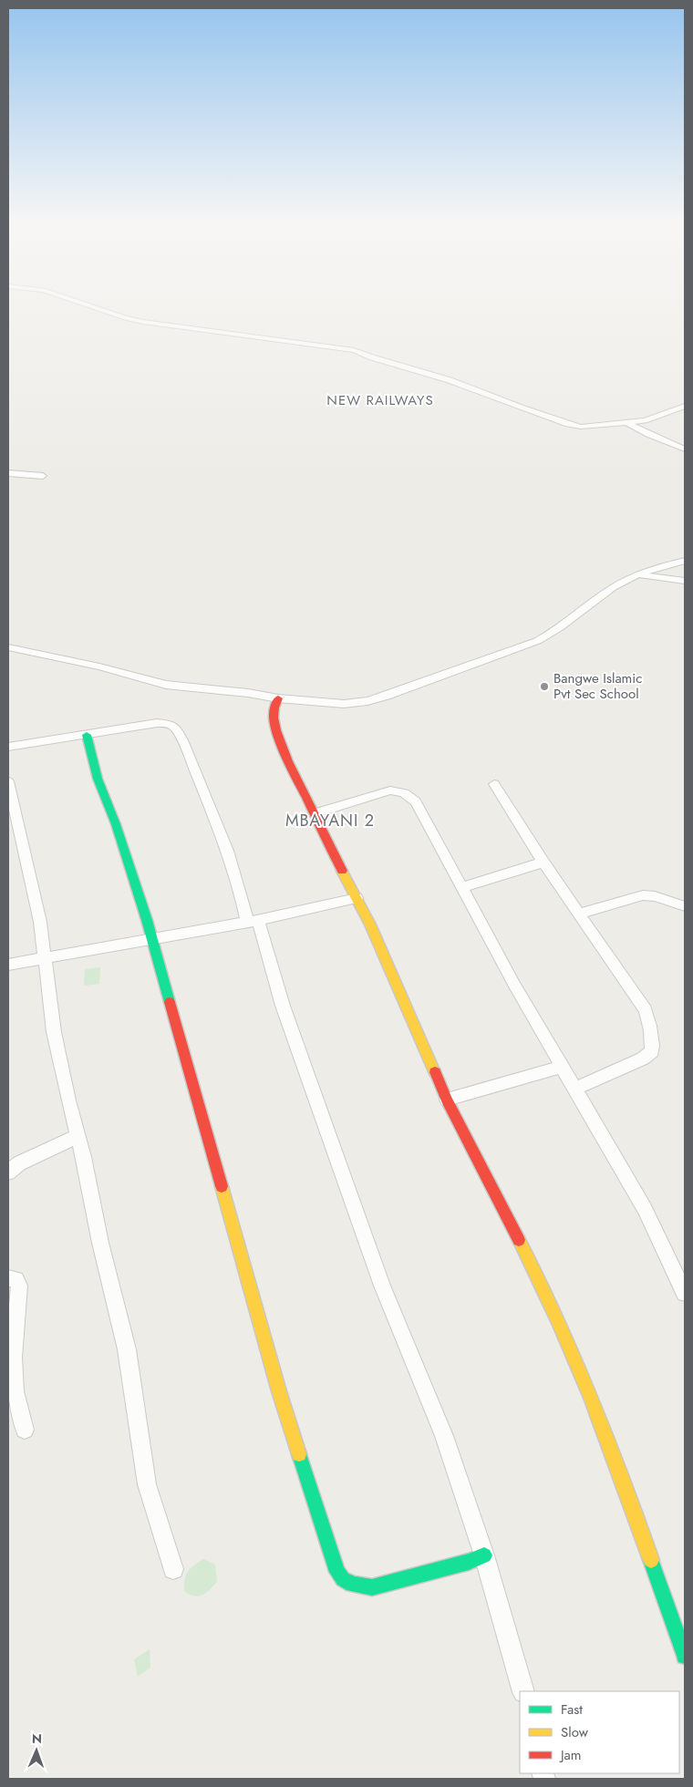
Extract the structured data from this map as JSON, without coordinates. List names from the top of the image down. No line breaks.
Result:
{"districts":["NEW RAILWAYS","MBAYANI 2"],"places":["Bangwe Islamic Pvt Sec School"],"legend":["Fast","Slow","Jam"],"north":"top"}
